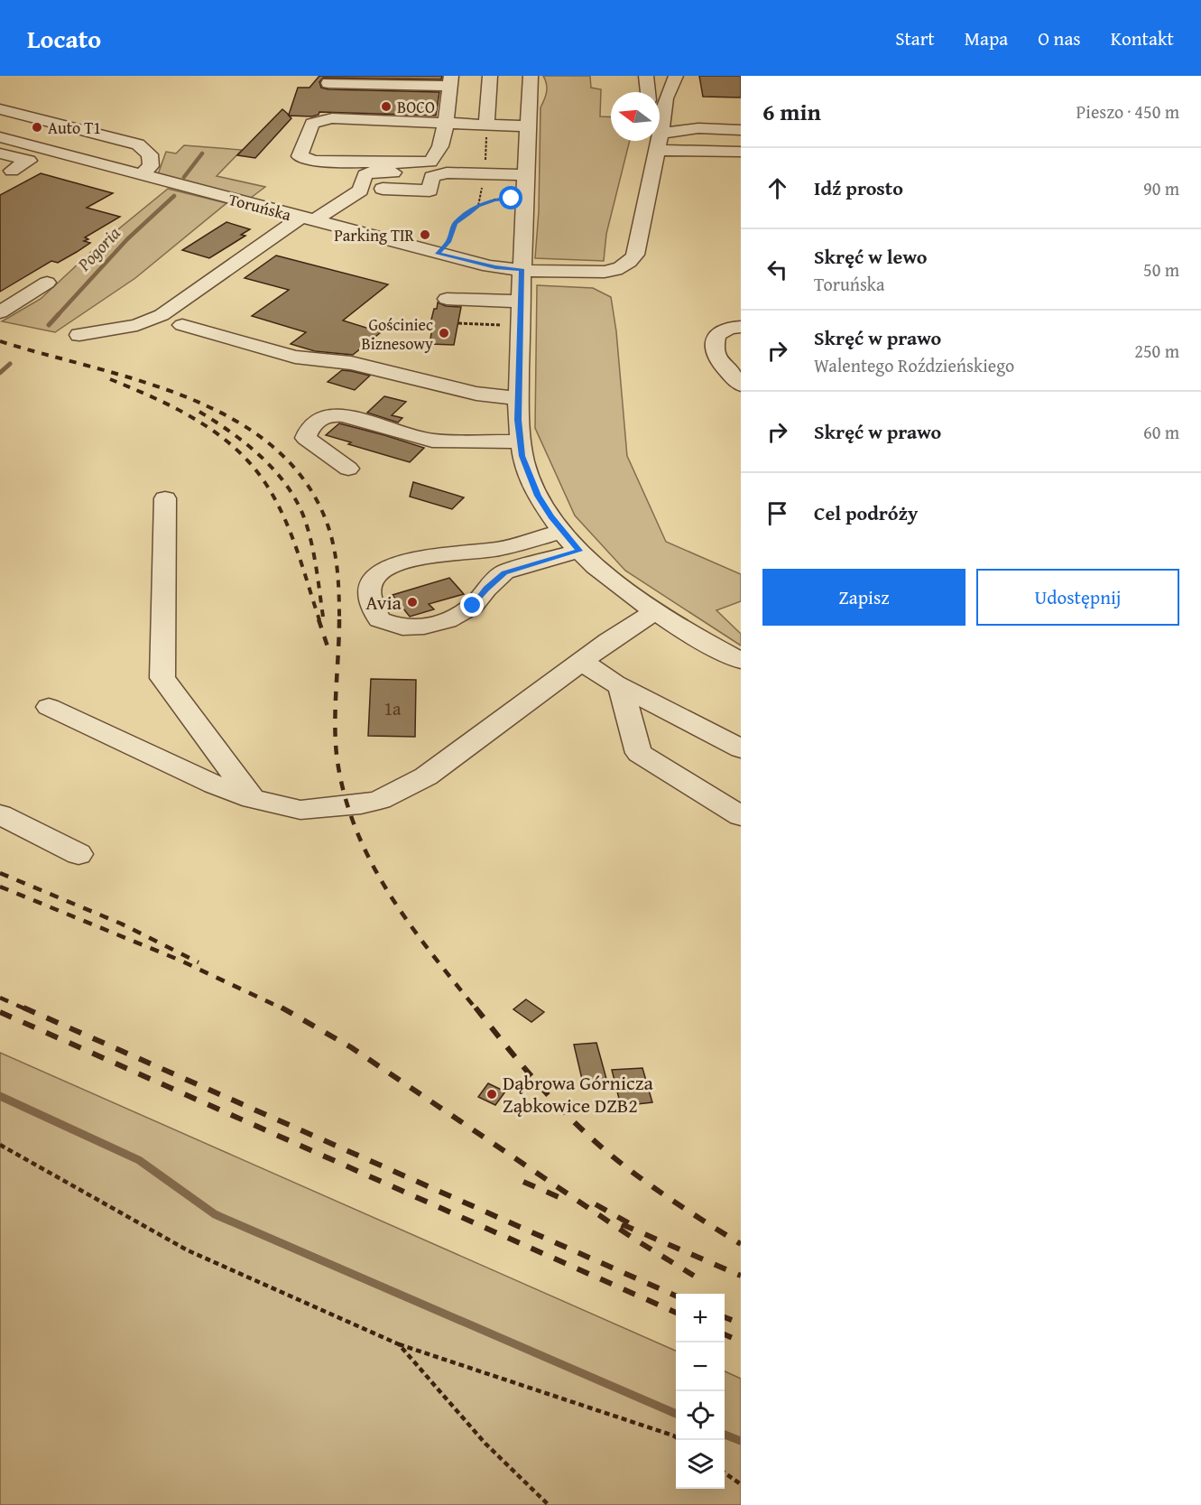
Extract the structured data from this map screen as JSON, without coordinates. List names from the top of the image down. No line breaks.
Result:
{"streets":{"street":["Toruńska"]},"water":["Pogoria"],"places":["BOCO","Auto T1","Parking TIR","Gościniec Biznesowy","Avia","Dąbrowa Górnicza Ząbkowice DZB2"],"house_numbers":["1a"],"north":"left","page":{"header":"Locato","nav":["Start","Mapa","O nas","Kontakt"],"heading":["6 min","Pieszo · 450 m"],"list":[["Idź prosto","90 m"],["Skręć w lewo","Toruńska","50 m"],["Skręć w prawo","Walentego Roździeńskiego","250 m"],["Skręć w prawo","60 m"],"Cel podróży"],"buttons":["Zapisz","Udostępnij"],"map_buttons":["+","−"]}}
